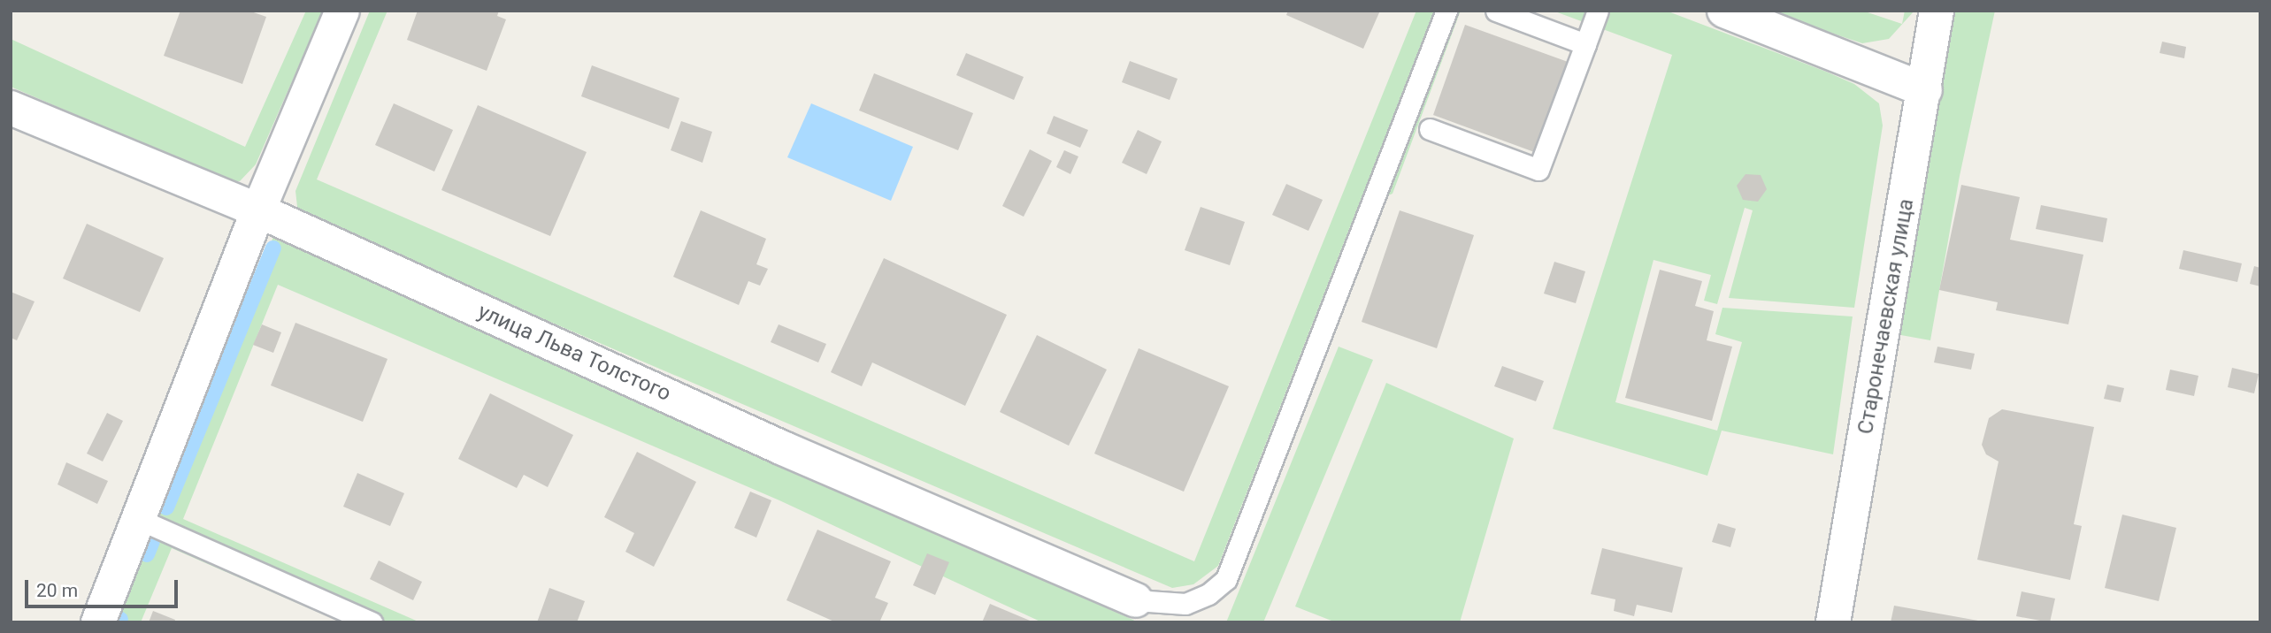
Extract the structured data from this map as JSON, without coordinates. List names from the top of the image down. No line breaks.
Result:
{"streets":{"street":["Старонечаевская улица","улица Льва Толстого"]},"scale_bar":"20 m"}
